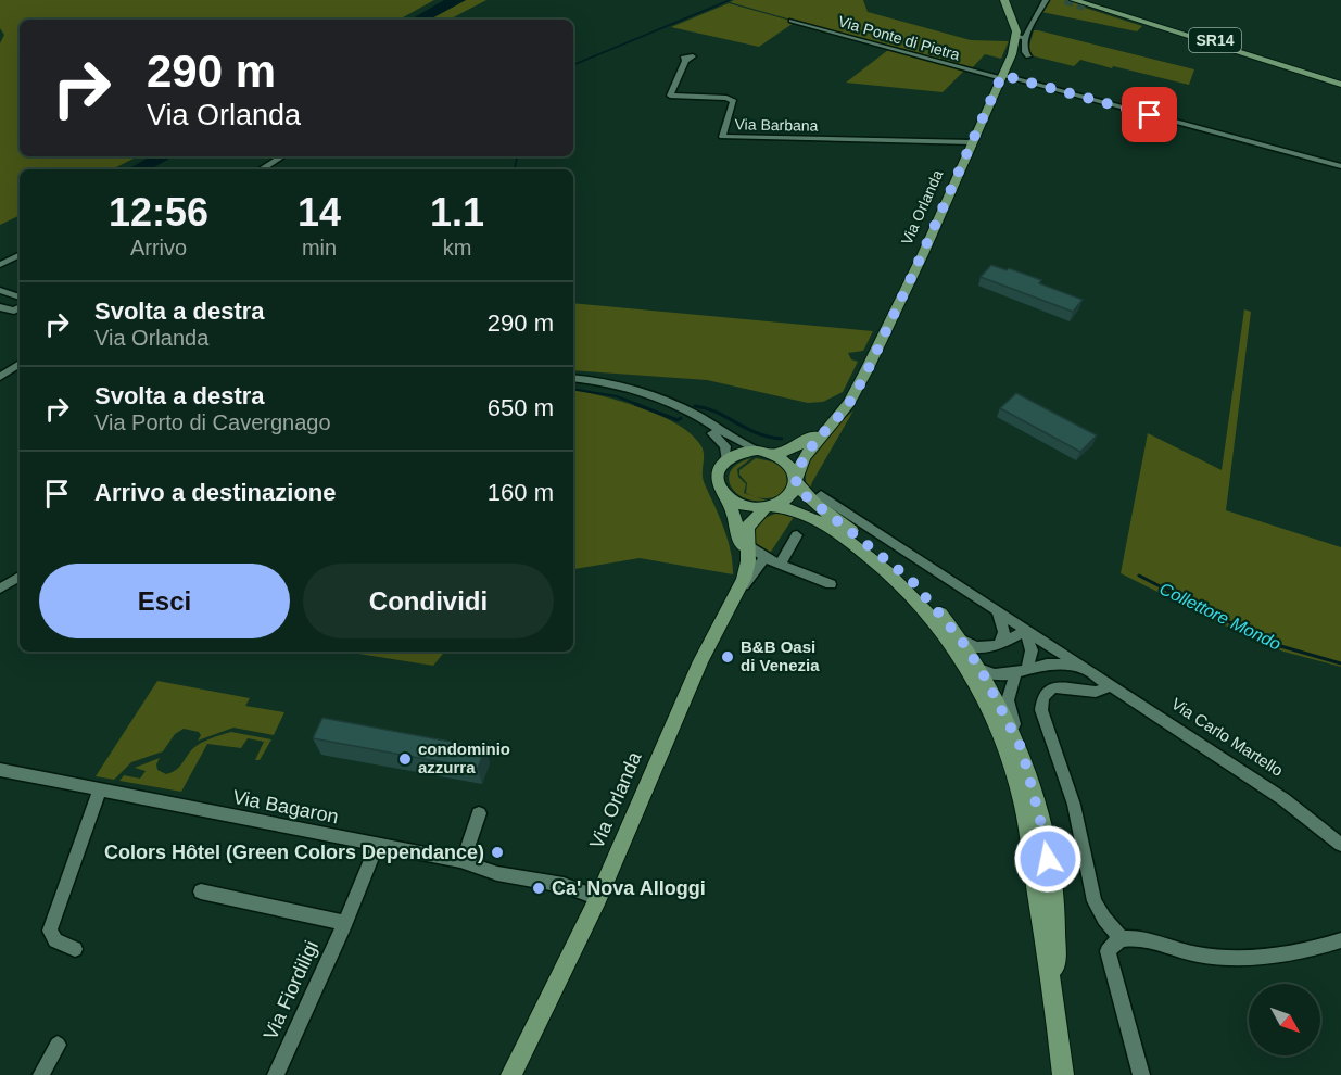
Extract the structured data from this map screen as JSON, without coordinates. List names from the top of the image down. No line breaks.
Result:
{"streets":{"main road":["SR14","Via Orlanda"],"street":["Via Ponte di Pietra","Via Barbana","Via Carlo Martello","Via Bagaron","Via Fiordiligi"]},"crossings":[["Via Ponte di Pietra","Via Orlanda"],["Via Barbana","Via Orlanda"],["Via Orlanda","Via Bagaron"],["Via Bagaron","Via Fiordiligi"]],"water":["Collettore Mondo"],"places":["B&B Oasi di Venezia","condominio azzurra","Colors Hôtel (Green Colors Dependance)","Ca' Nova Alloggi"],"north":"bottom right","page":{"turn":["290 m","Via Orlanda"],"eta":["12:56","Arrivo","14","min","1.1","km"],"list":[{"name":"Svolta a destra","note":"Via Orlanda","value":"290 m"},{"name":"Svolta a destra","note":"Via Porto di Cavergnago","value":"650 m"},{"name":"Arrivo a destinazione","value":"160 m"}],"buttons":["Esci","Condividi"]}}
